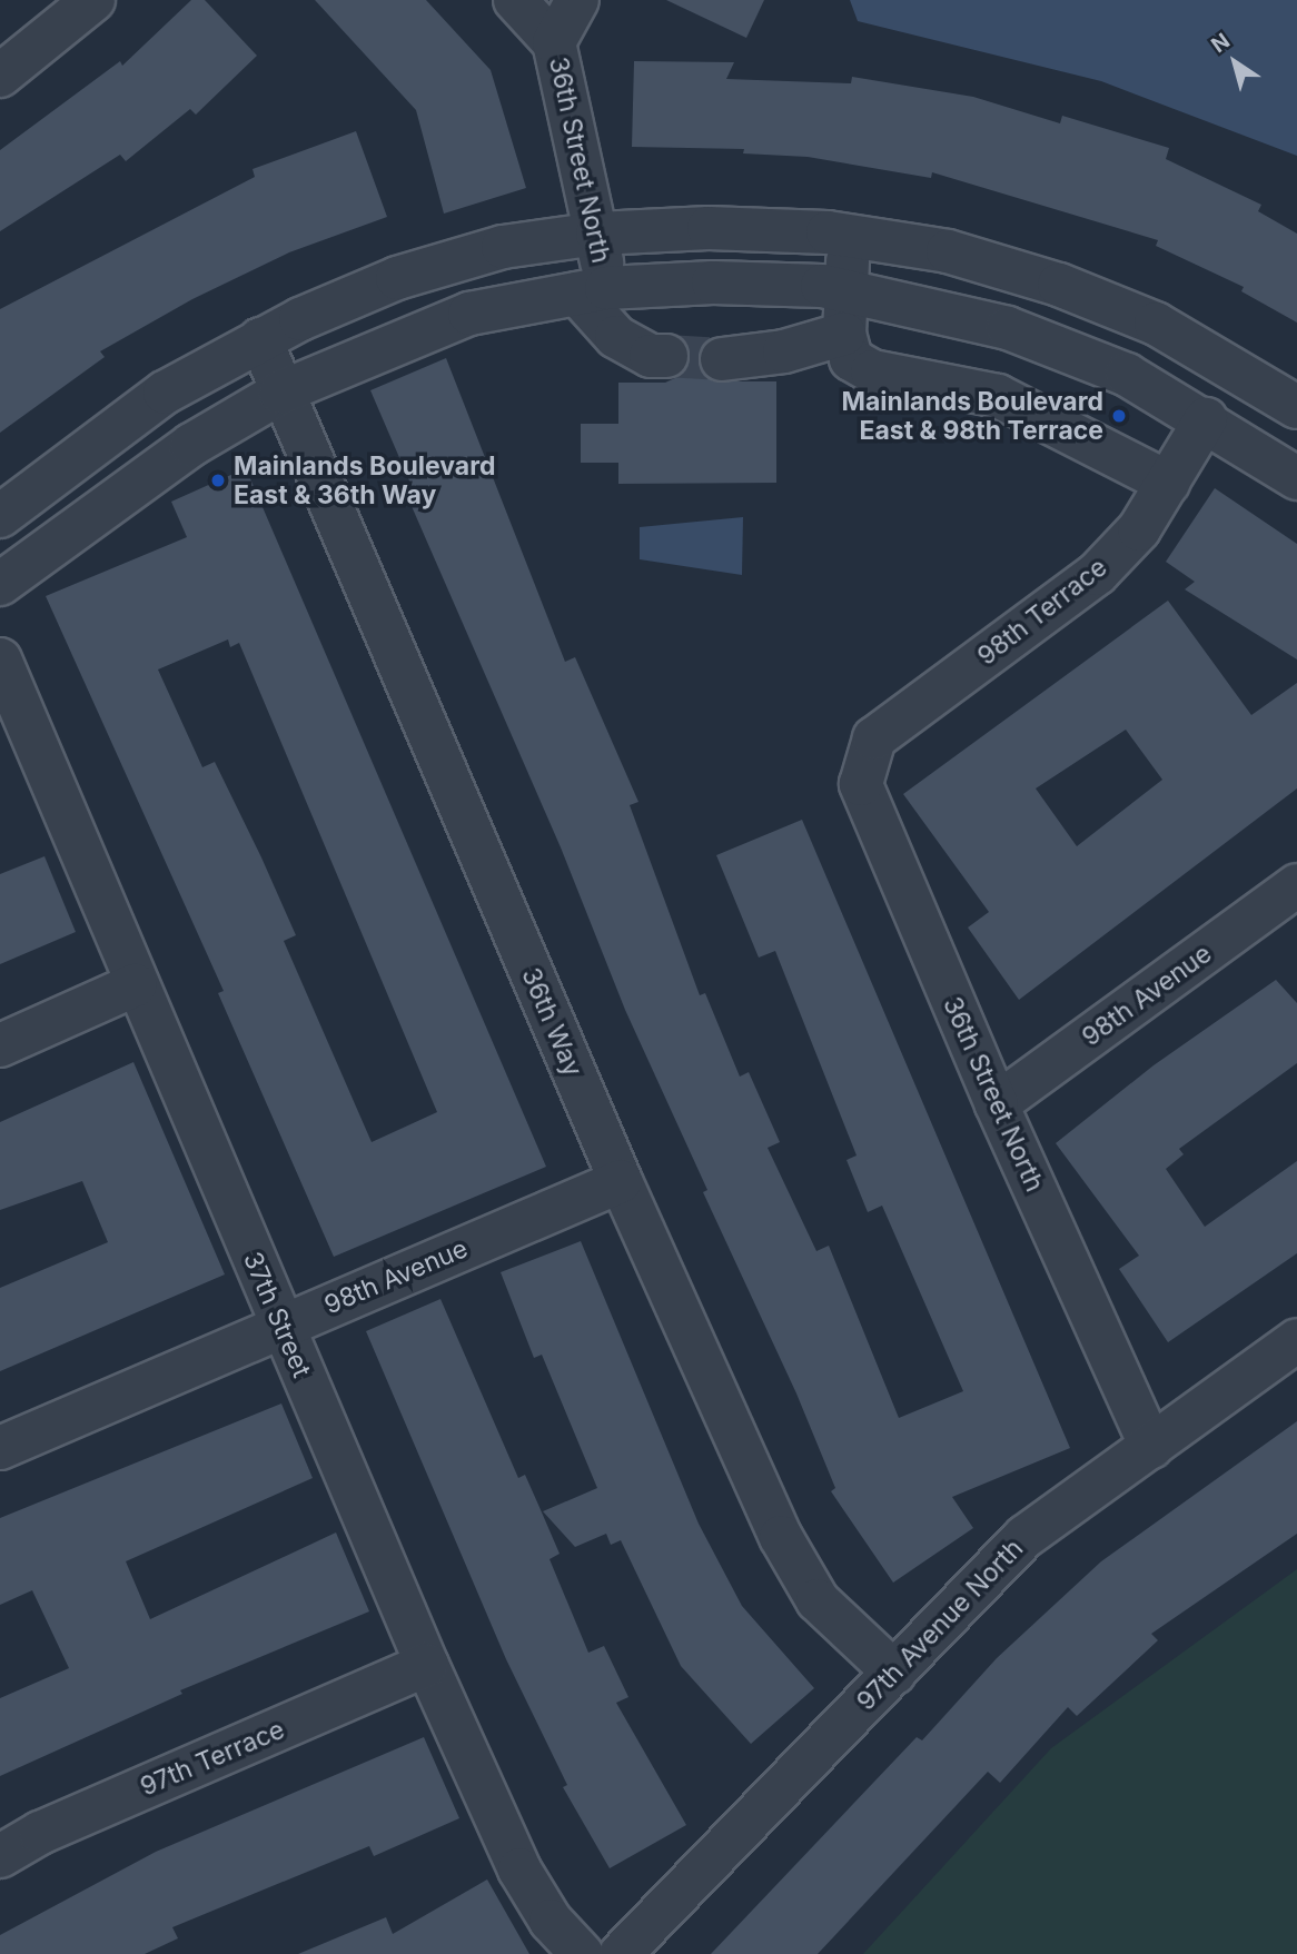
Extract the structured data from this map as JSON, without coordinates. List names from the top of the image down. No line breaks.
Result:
{"streets":{"street":["36th Street North","98th Terrace","98th Avenue","36th Way","37th Street","97th Avenue North","97th Terrace"]},"crossings":[["36th Street North","98th Terrace"],["36th Street North","98th Avenue"],["36th Street North","97th Avenue North"],["98th Avenue","36th Way"],["98th Avenue","37th Street"],["36th Way","97th Avenue North"],["37th Street","97th Terrace"]],"places":["Mainlands Boulevard East & 98th Terrace","Mainlands Boulevard East & 36th Way"],"north":"top left"}
